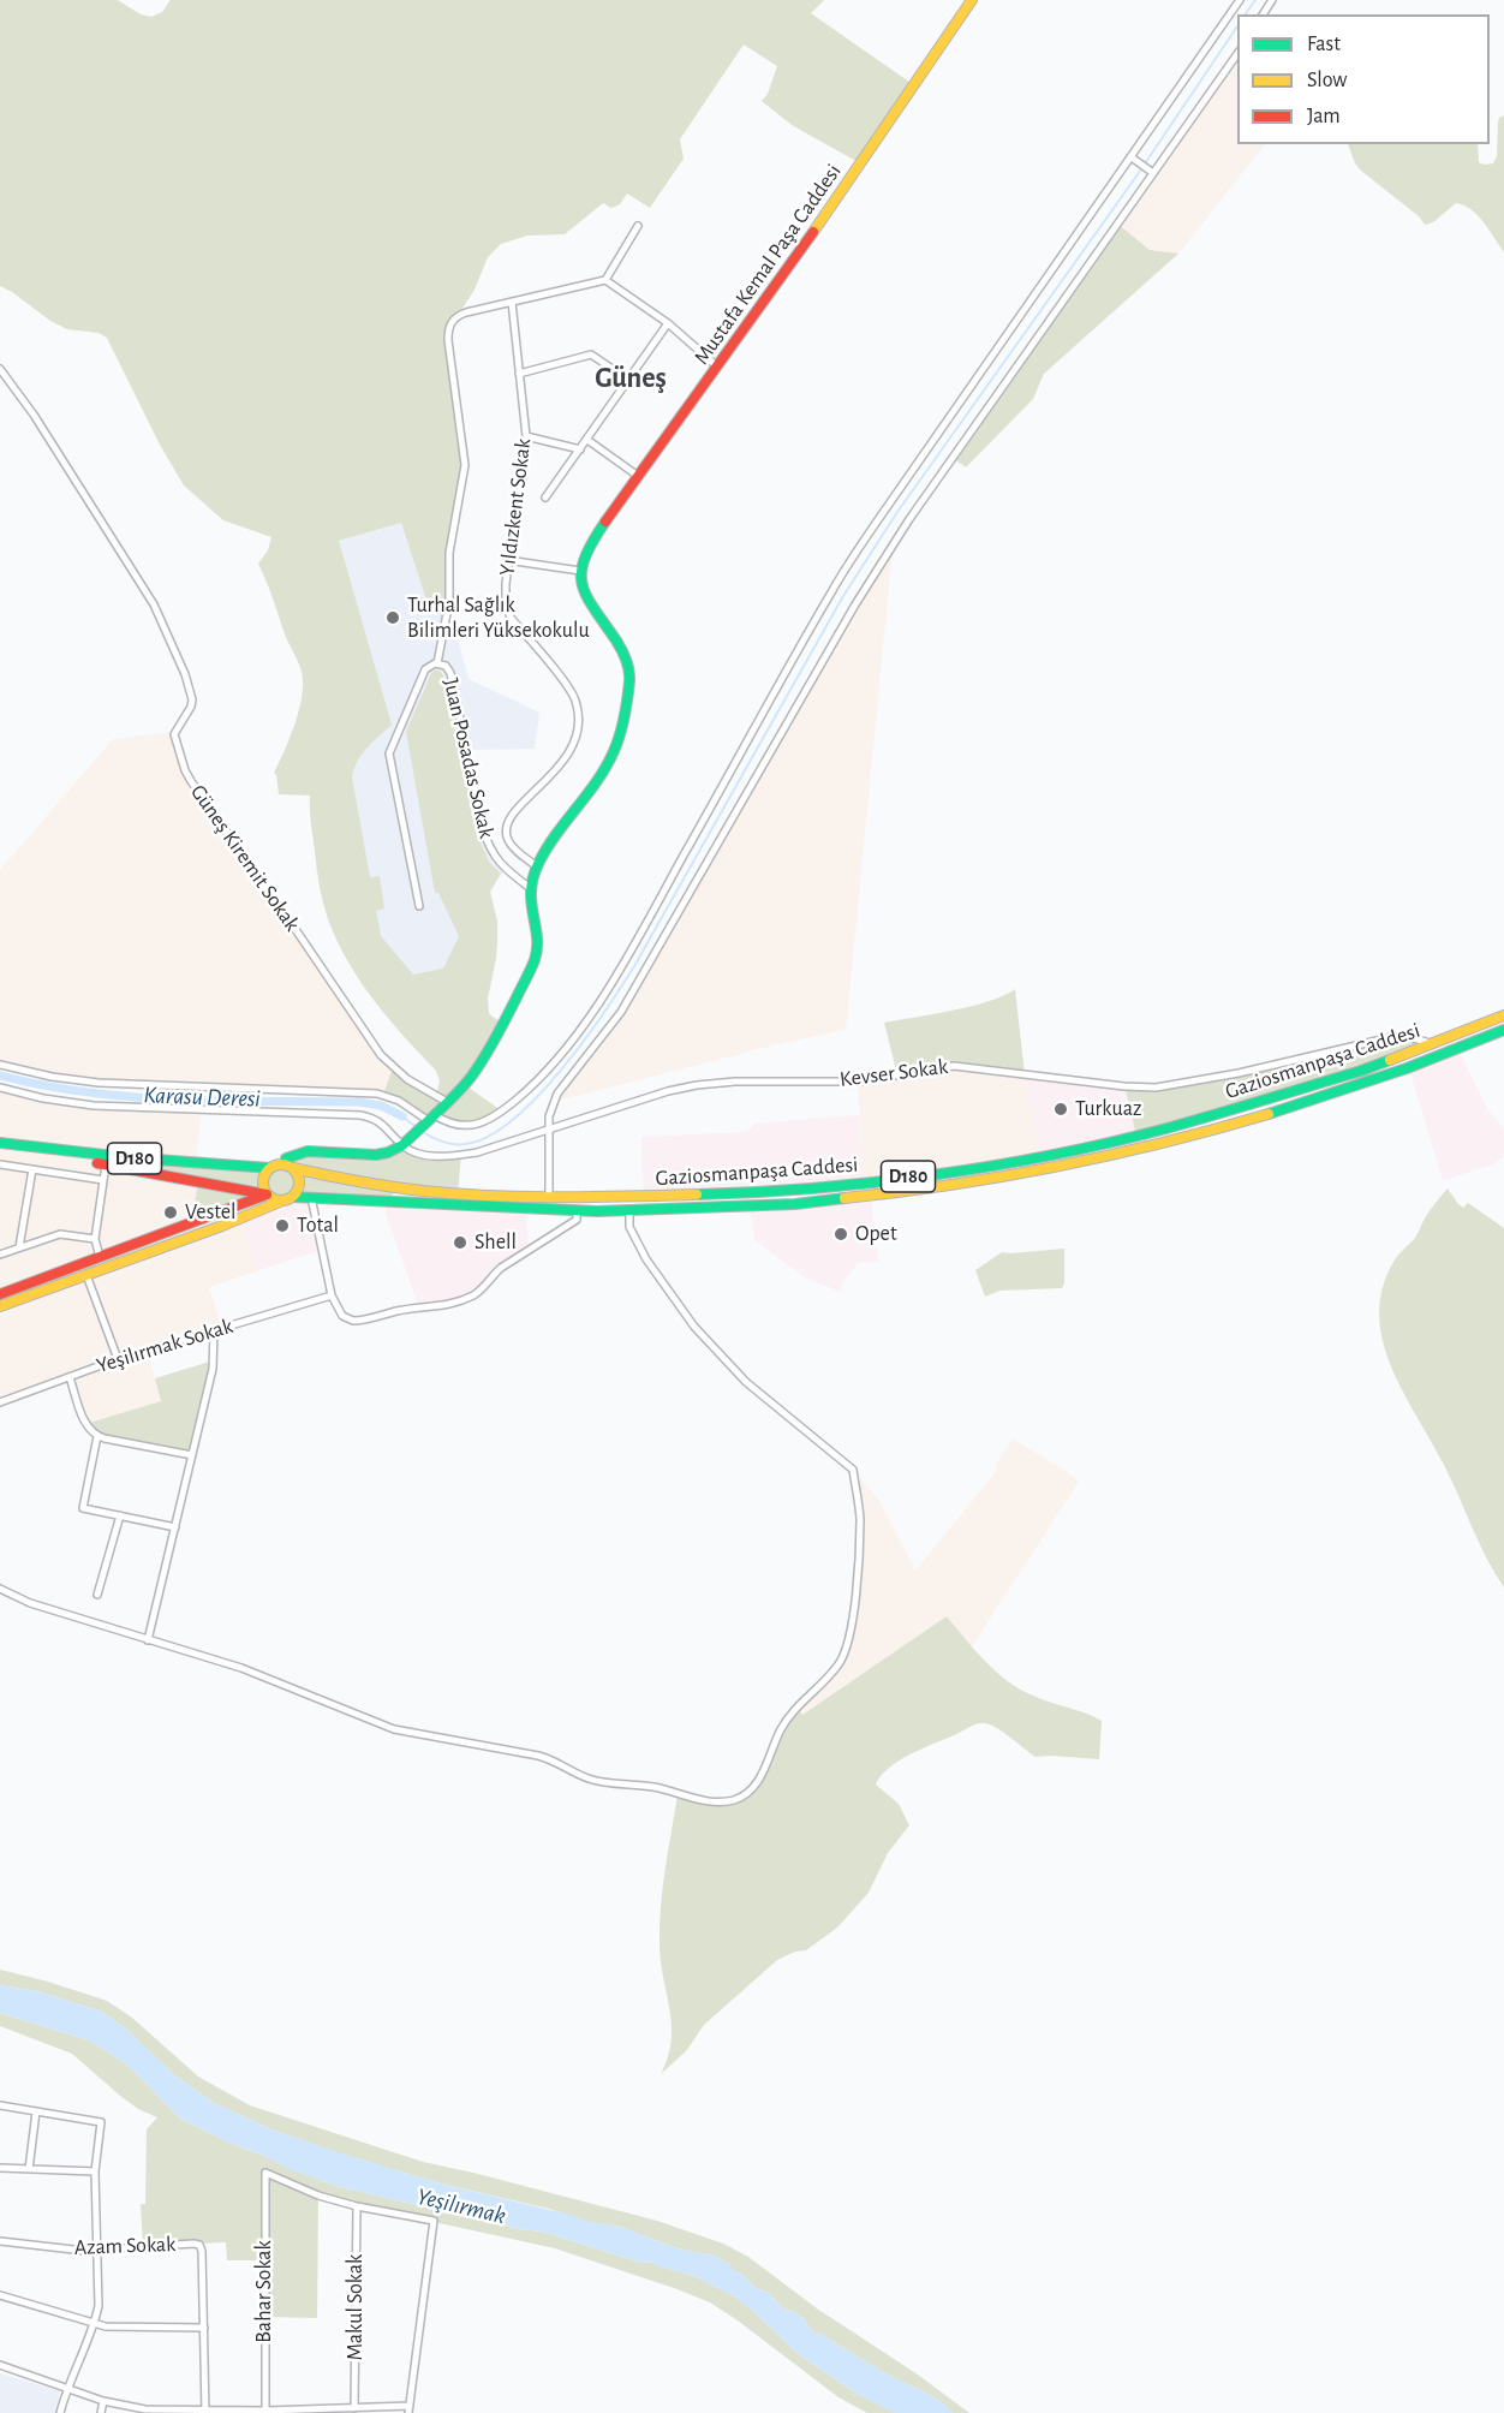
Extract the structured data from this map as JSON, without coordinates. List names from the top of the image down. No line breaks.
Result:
{"streets":{"main road":["Mustafa Kemal Paşa Caddesi","Gaziosmanpaşa Caddesi","D180"],"street":["Yıldızkent Sokak","Juan Posadas Sokak","Güneş Kiremit Sokak","Kevser Sokak","Yeşilırmak Sokak","Azam Sokak","Bahar Sokak","Makul Sokak"]},"crossings":[["Gaziosmanpaşa Caddesi","Kevser Sokak"],["Gaziosmanpaşa Caddesi","D180"],["Bahar Sokak","Makul Sokak"]],"districts":["Güneş"],"water":["Karasu Deresi","Yeşilırmak"],"places":["Turhal Sağlık Bilimleri Yüksekokulu","Turkuaz","Vestel","Total","Opet","Shell"],"legend":["Fast","Slow","Jam"]}
